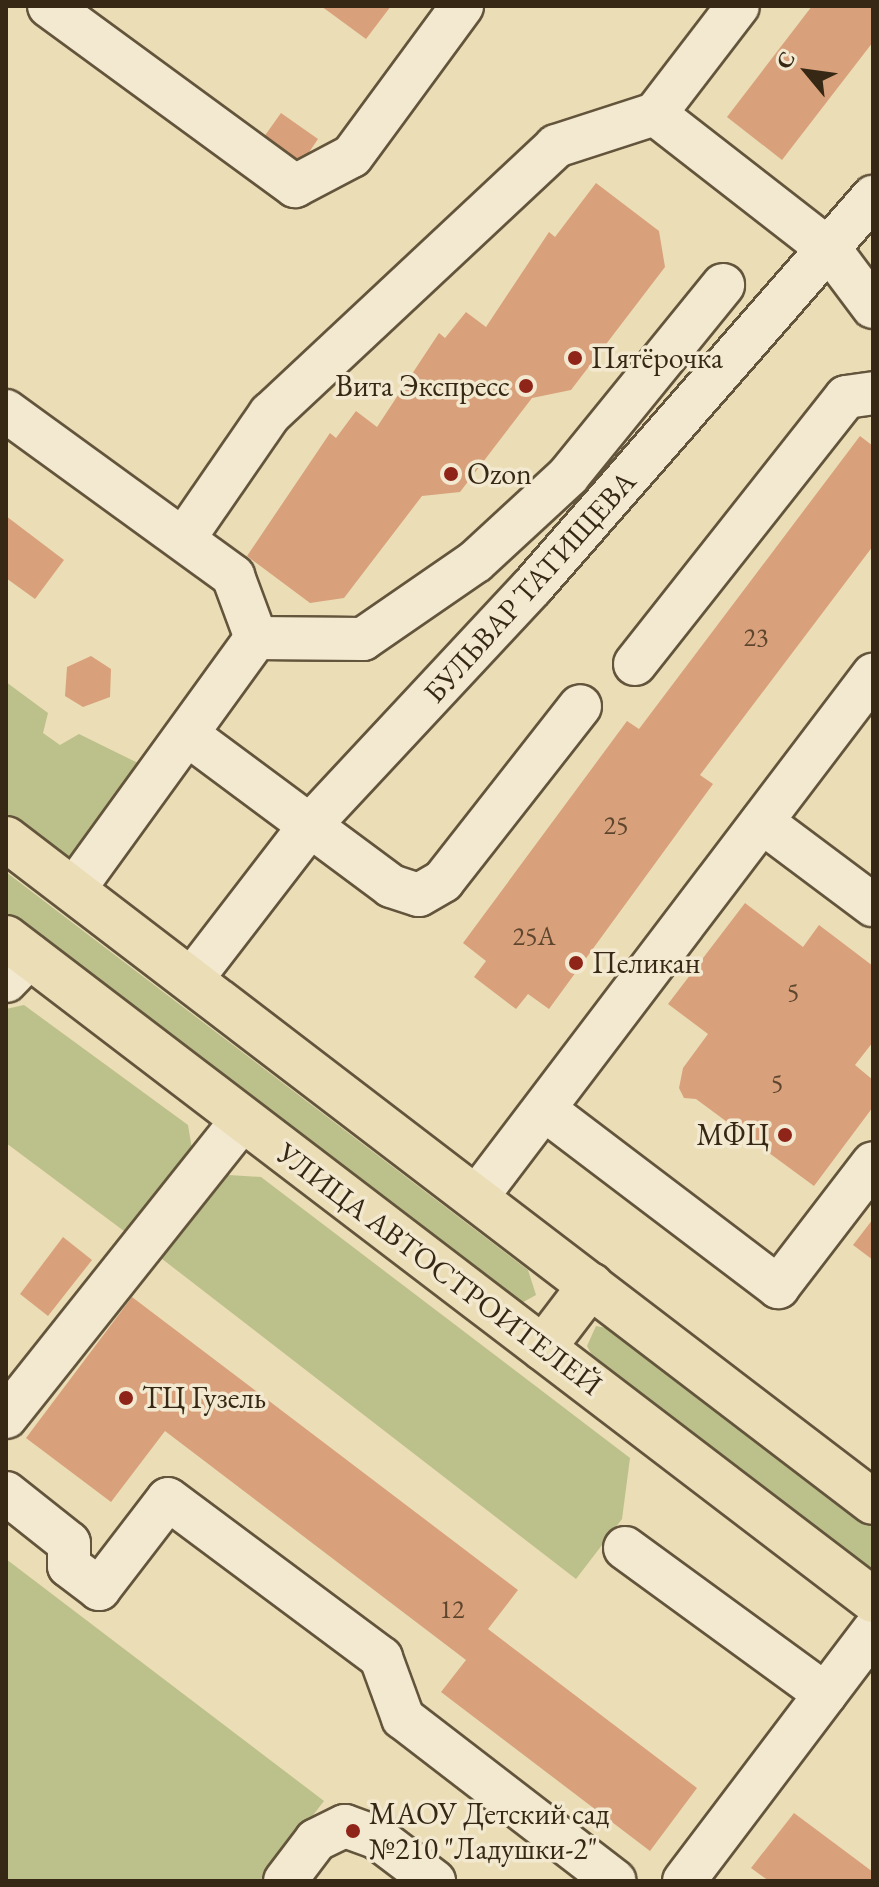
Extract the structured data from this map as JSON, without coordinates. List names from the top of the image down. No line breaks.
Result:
{"streets":{"main road":["УЛИЦА АВТОСТРОИТЕЛЕЙ"],"street":["БУЛЬВАР ТАТИЩЕВА"]},"places":["Пятёрочка","Вита Экспресс","Ozon","Пеликан","МФЦ","ТЦ Гузель","МАОУ Детский сад №210 \"Ладушки-2\""],"house_numbers":["23","25","25А","5","5","12"],"north":"top left"}
